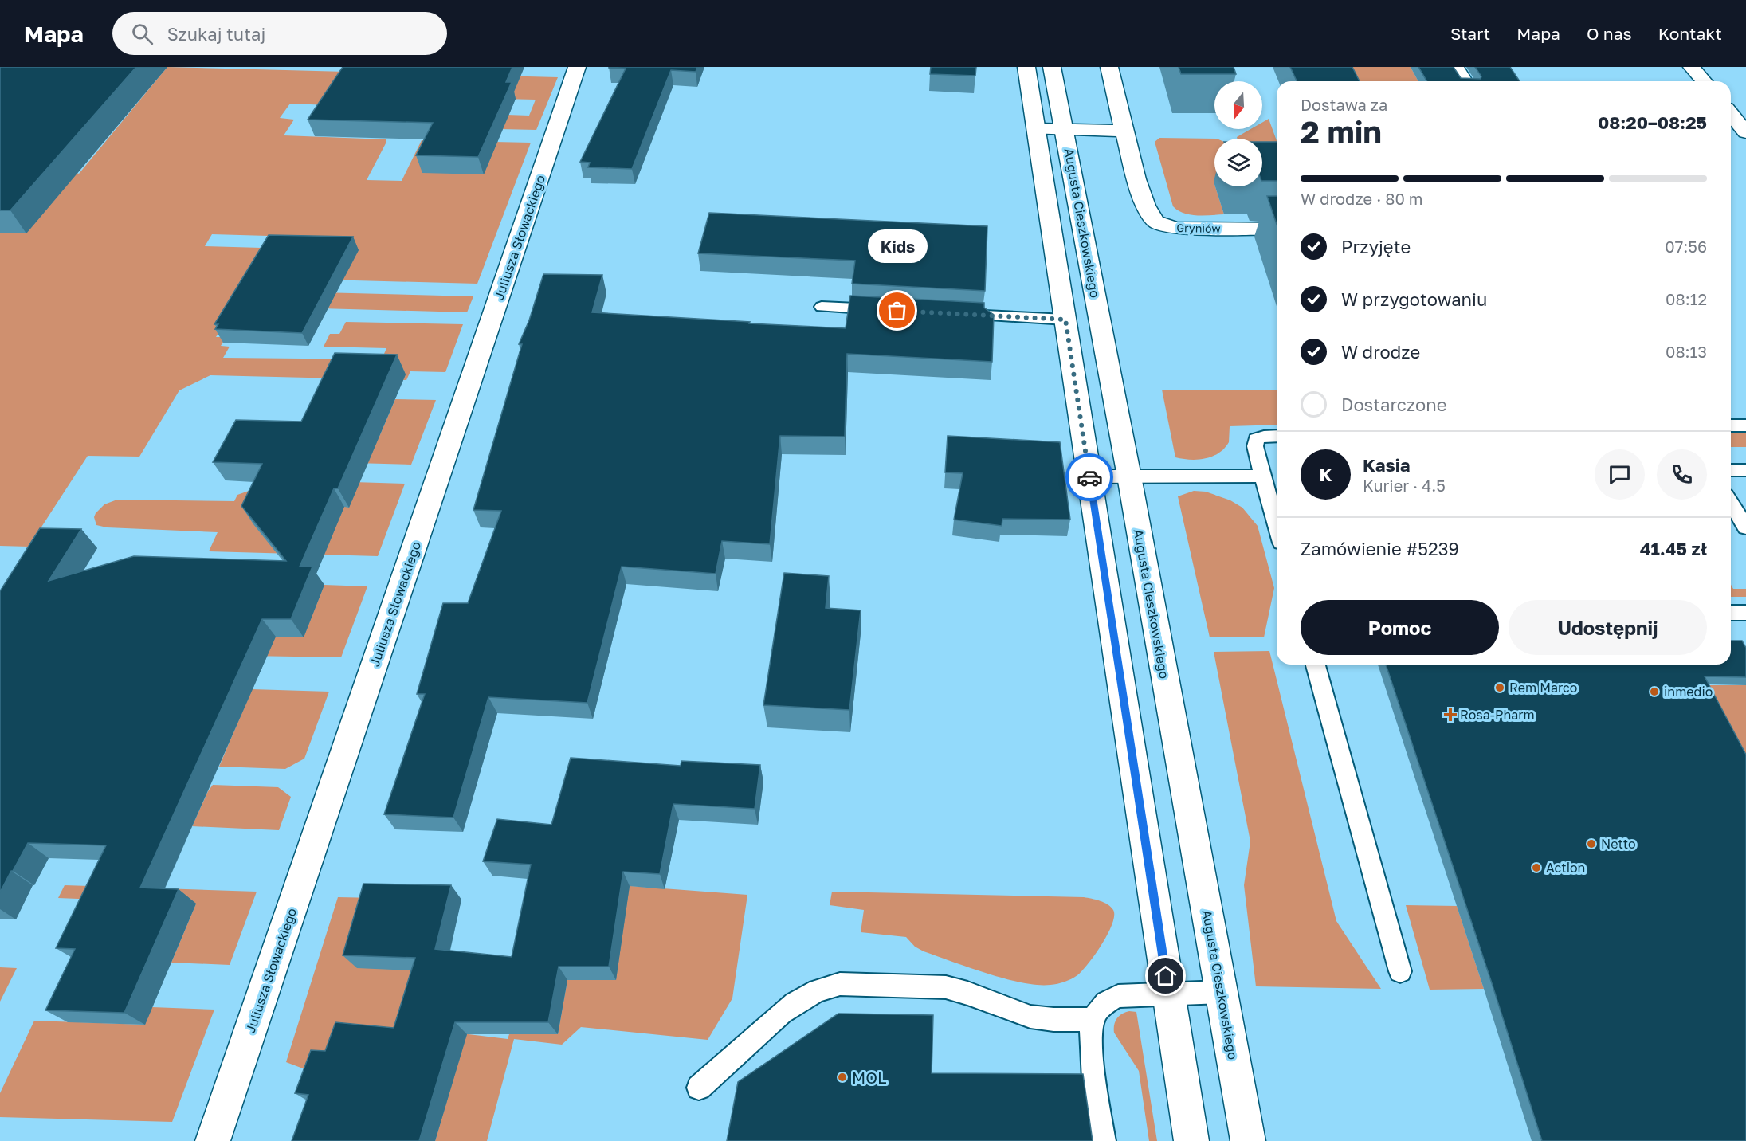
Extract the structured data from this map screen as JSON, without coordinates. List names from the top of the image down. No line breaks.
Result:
{"streets":{"street":["Augusta Cieszkowskiego","Gryniów","Juliusza Słowackiego"]},"places":{"other":["Kids","Rem Marco","inmedio","Netto","Action","MOL"],"health":["Rosa-Pharm"]},"north":"bottom","page":{"header":"Mapa","search":"Szukaj tutaj","nav":["Start","Mapa","O nas","Kontakt"],"heading":["2 min","Dostawa za","08:20–08:25"],"panel":["Kasia","Kurier · 4.5","Zamówienie #5239","41.45 zł"],"bar":"W drodze · 80 m","list":[["Przyjęte","07:56"],["W przygotowaniu","08:12"],["W drodze","08:13"],"Dostarczone"],"bubble":"Kids","round":"K","buttons":["Pomoc","Udostępnij"]}}
